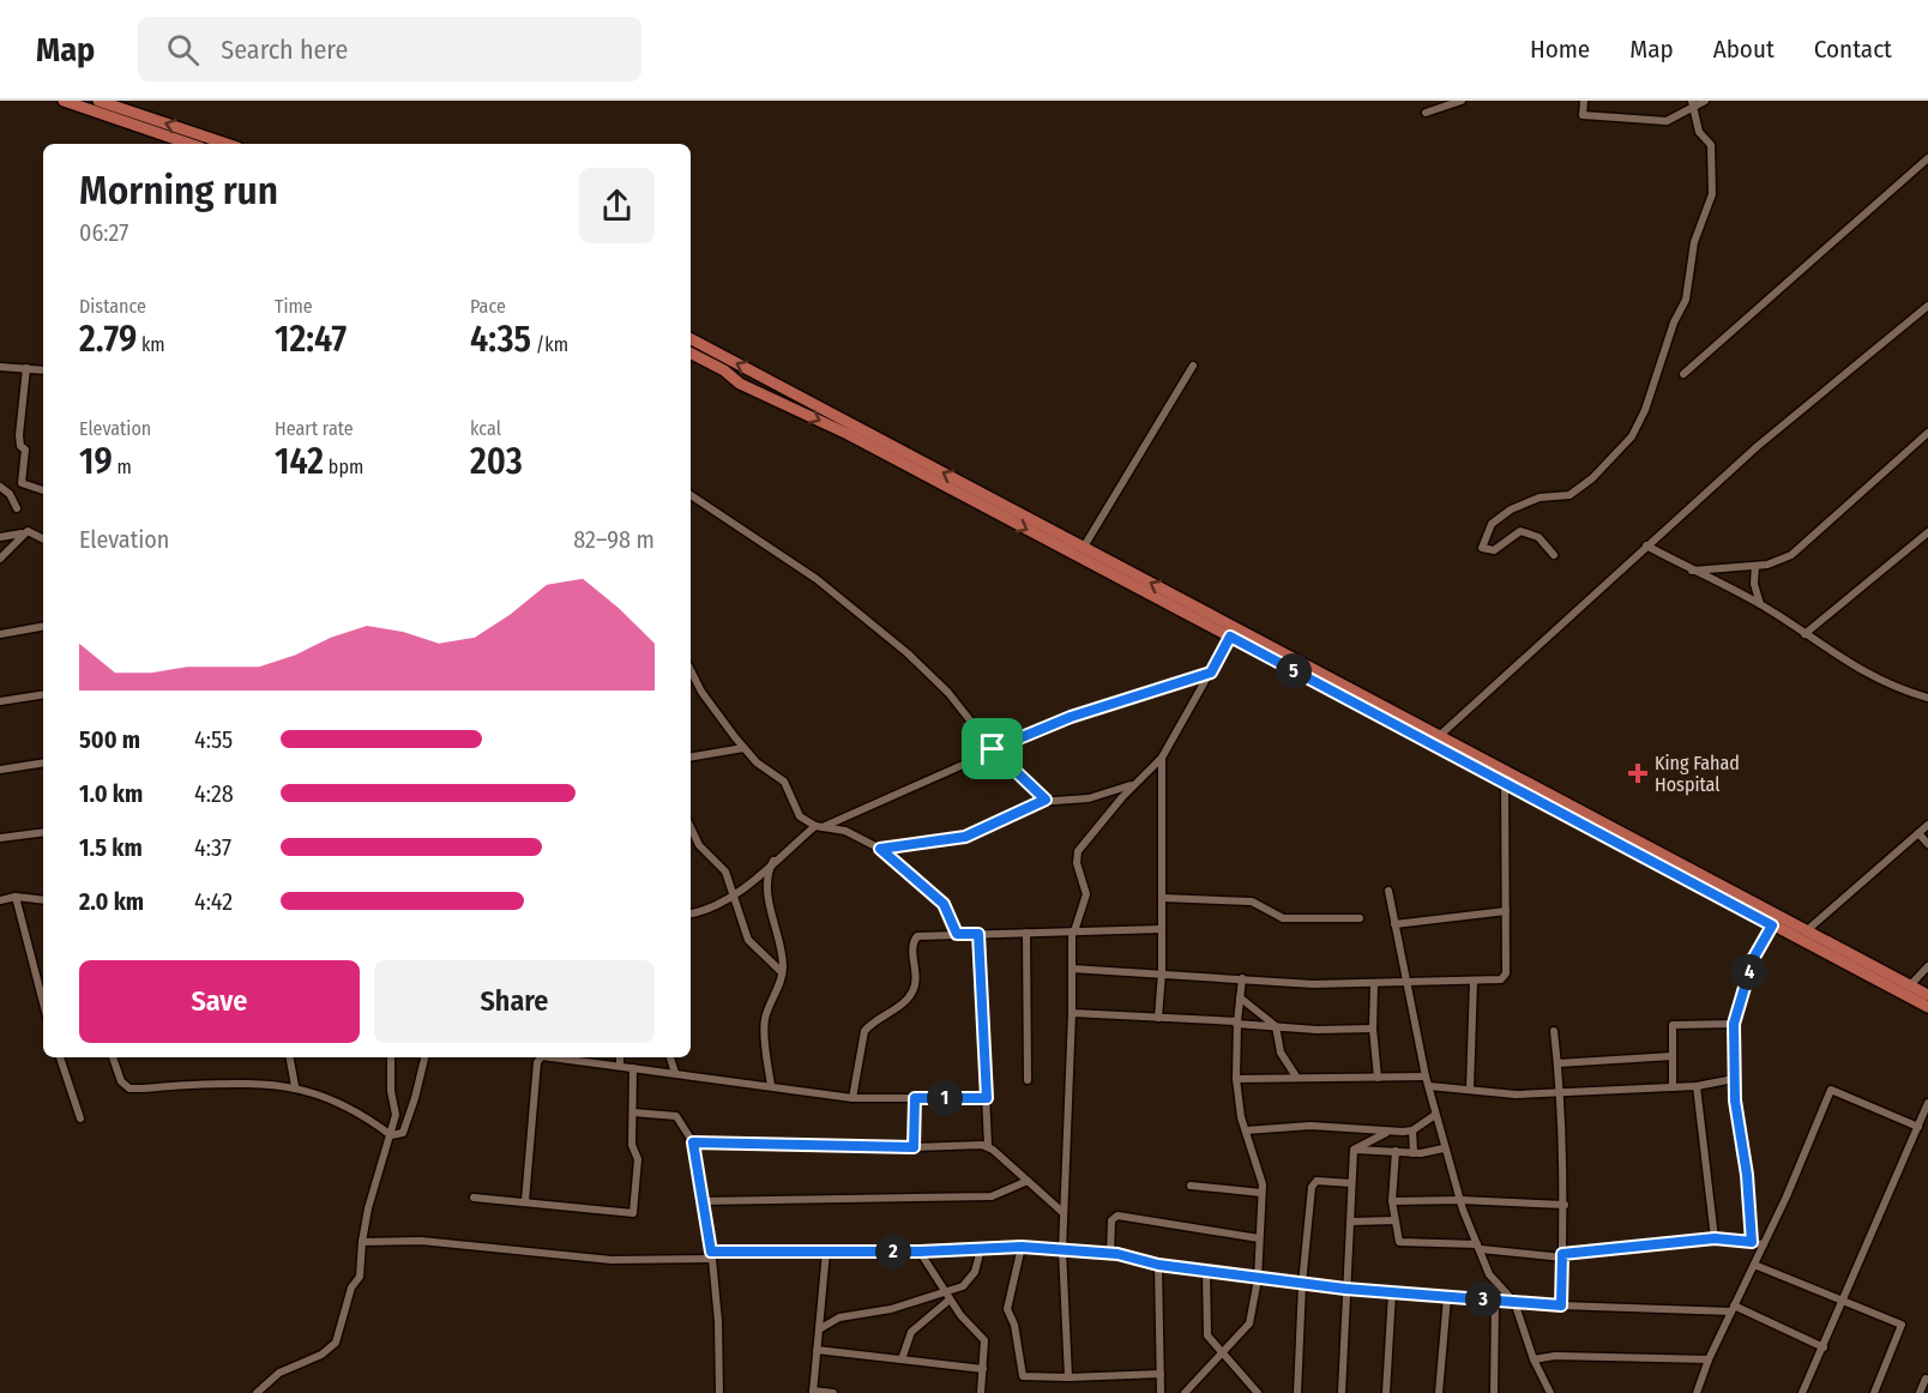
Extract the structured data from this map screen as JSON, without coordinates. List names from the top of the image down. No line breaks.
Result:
{"places":{"health":["King Fahad Hospital"]},"page":{"header":"Map","search":"Search here","nav":["Home","Map","About","Contact"],"heading":["Morning run","06:27"],"stats":[["Distance","2.79 km"],["Time","12:47"],["Pace","4:35 /km"],["Elevation","19 m"],["Heart rate","142 bpm"],["kcal","203"]],"chart":["Elevation","82–98 m"],"pins":["5","4","1","2","3"],"list":[{"name":"500 m","note":"4:55"},{"name":"1.0 km","note":"4:28"},{"name":"1.5 km","note":"4:37"},{"name":"2.0 km","note":"4:42"}],"buttons":["Save","Share"]}}
